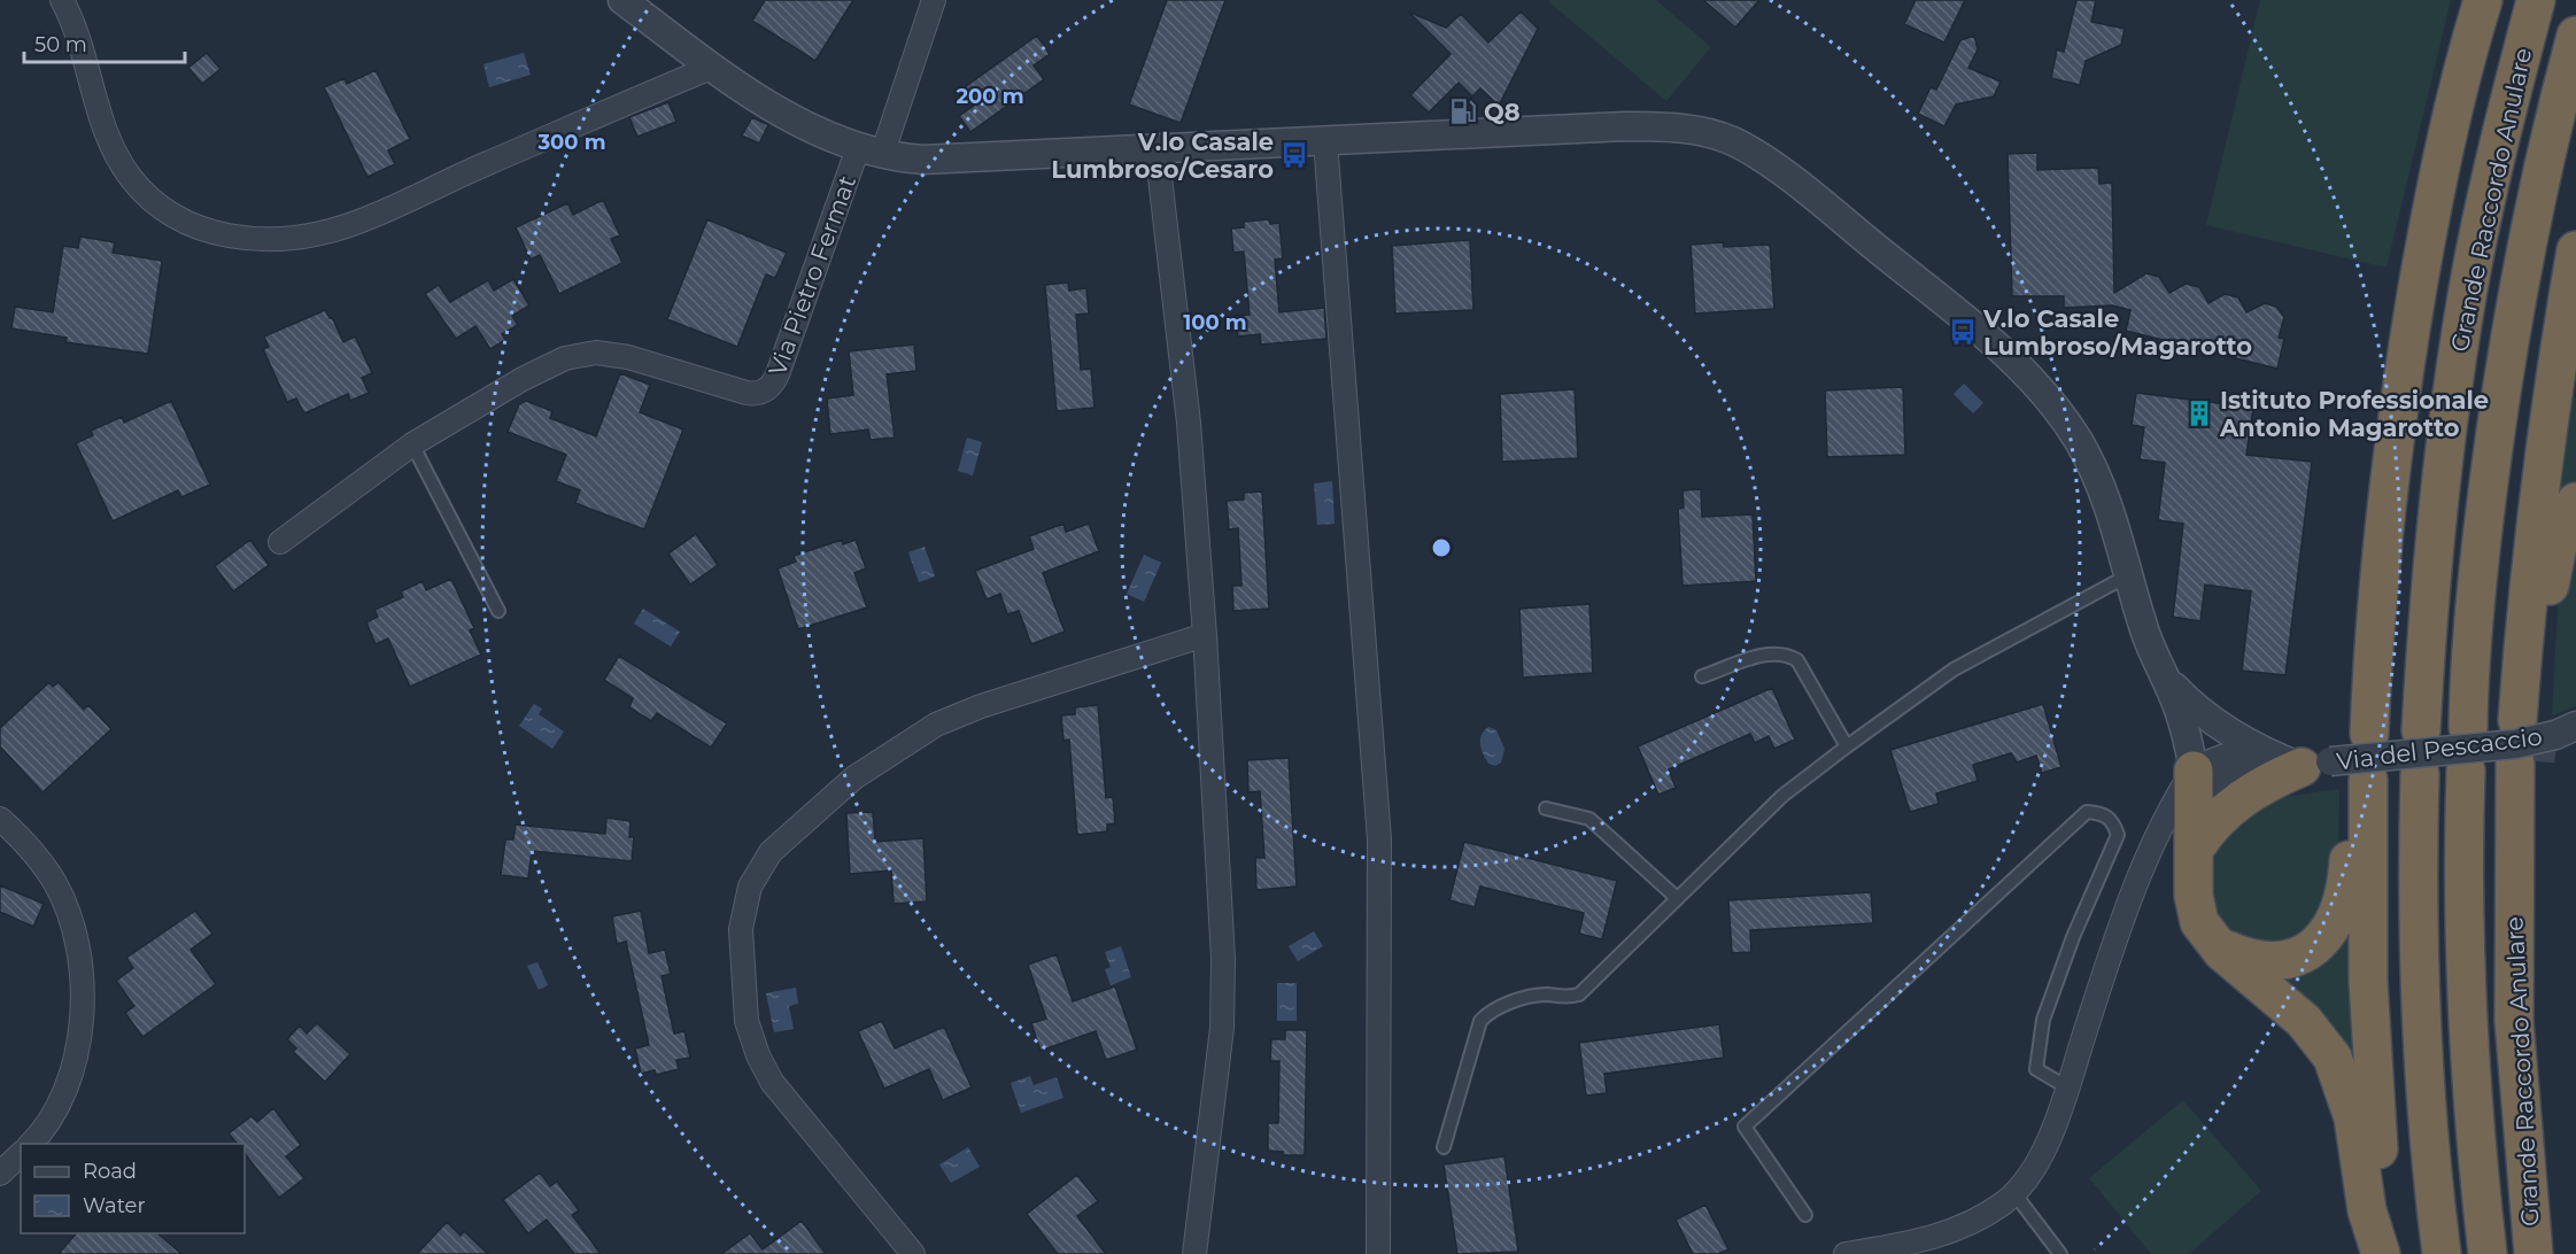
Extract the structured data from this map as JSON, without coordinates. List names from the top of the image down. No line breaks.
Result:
{"streets":{"highway":["Grande Raccordo Anulare"],"street":["Via Pietro Fermat","Via del Pescaccio"]},"crossings":[["Grande Raccordo Anulare","Via del Pescaccio"]],"places":{"fuel station":["Q8"],"bus stop":["V.lo Casale Lumbroso/Cesaro","V.lo Casale Lumbroso/Magarotto"],"building":["Istituto Professionale Antonio Magarotto"]},"legend":["Road","Water"],"scale_bar":"50 m","rings":["200 m","300 m","100 m"]}
